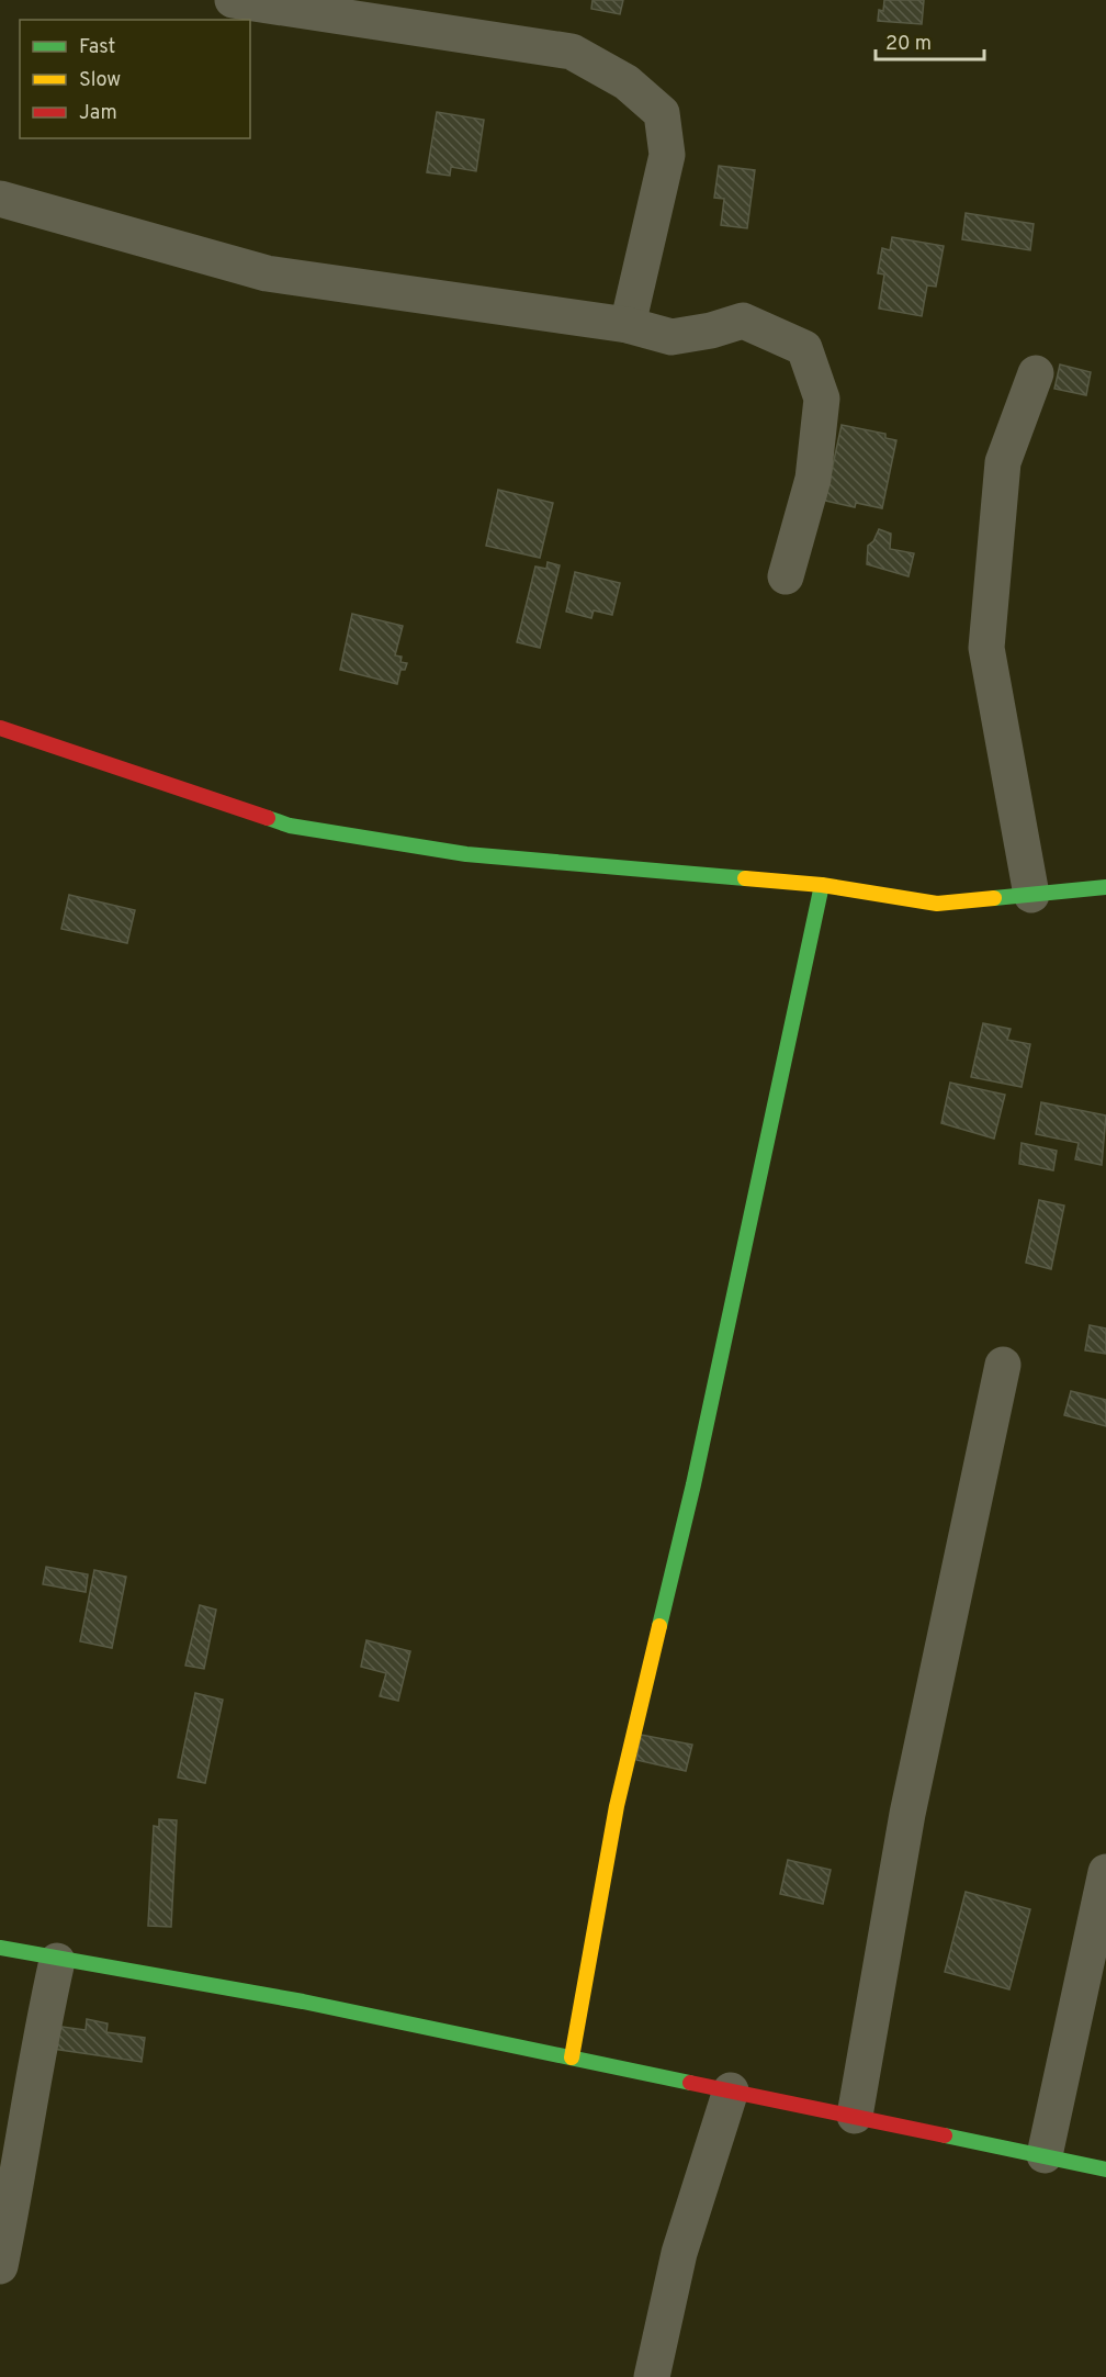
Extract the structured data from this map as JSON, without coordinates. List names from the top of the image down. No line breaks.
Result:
{"legend":["Fast","Slow","Jam"],"scale_bar":"20 m"}
